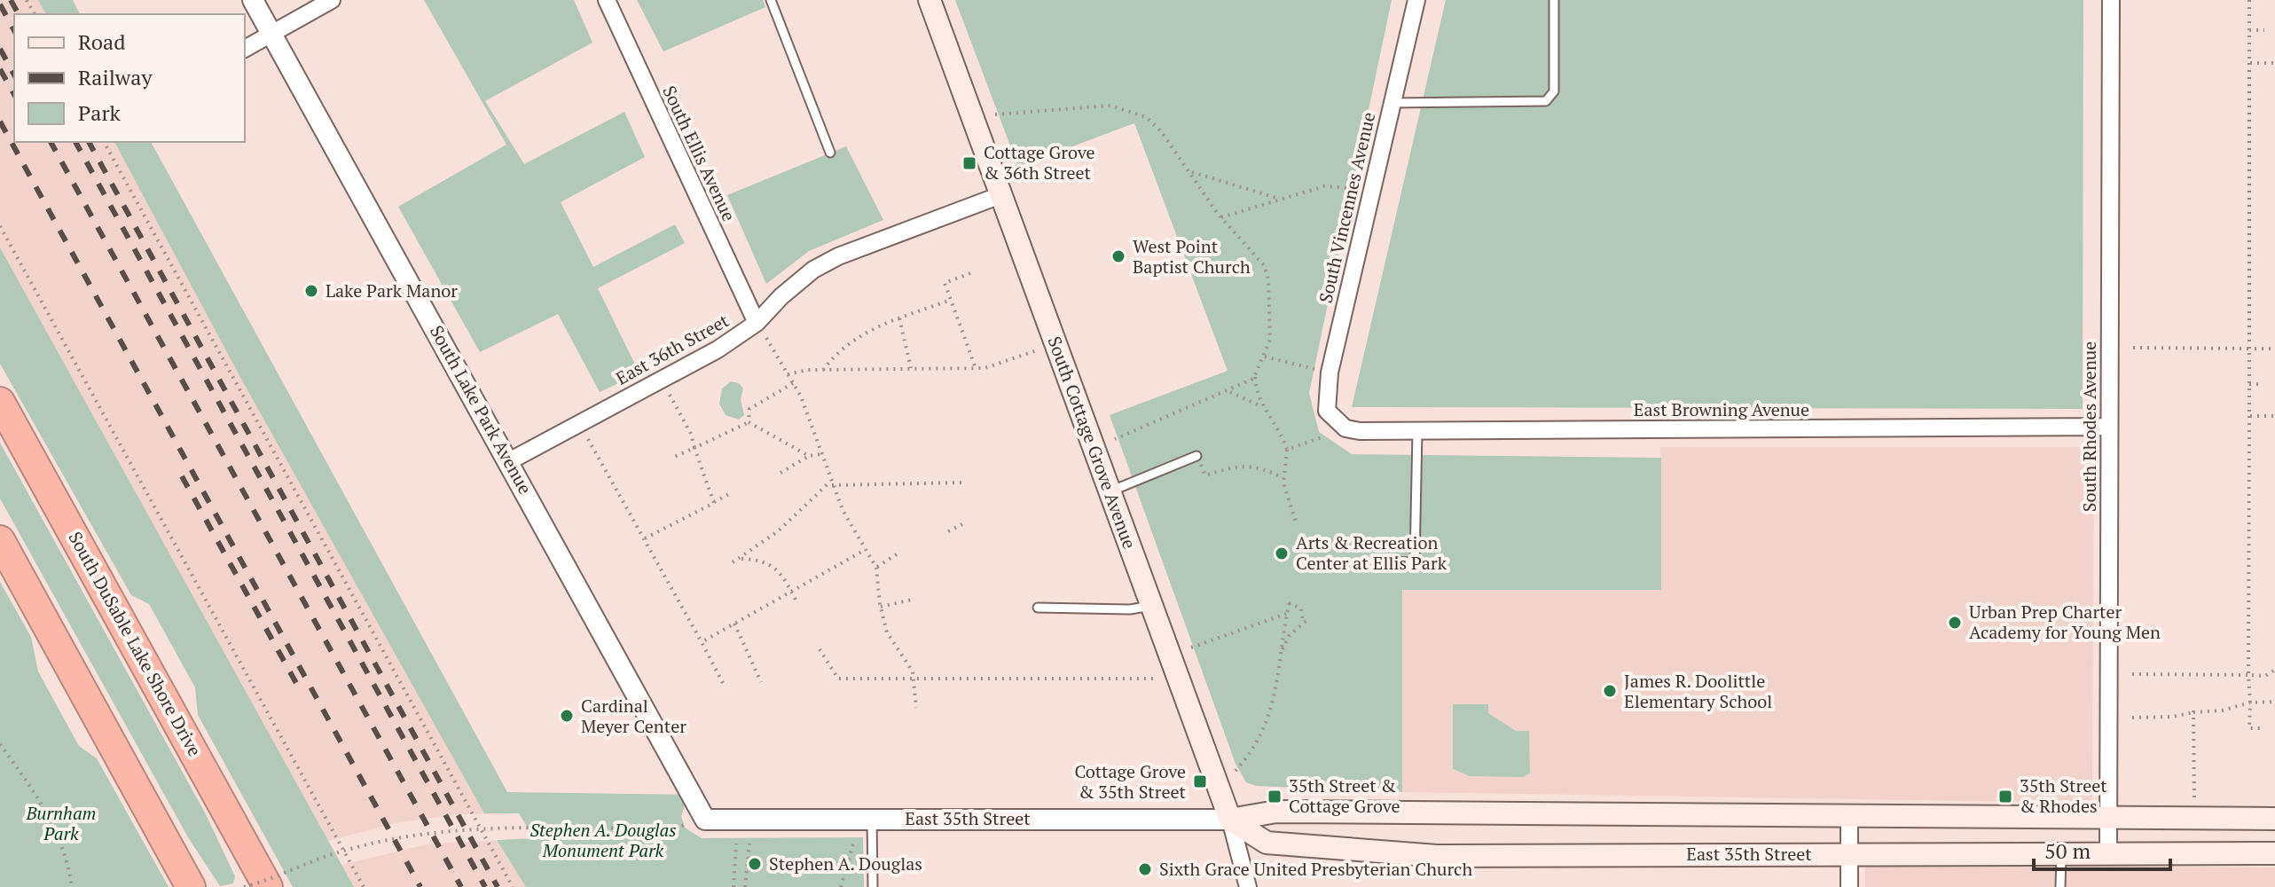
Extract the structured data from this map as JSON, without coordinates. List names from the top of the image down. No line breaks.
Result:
{"streets":{"highway":["South DuSable Lake Shore Drive"],"main road":["South Cottage Grove Avenue","East 35th Street"],"street":["South Ellis Avenue","South Vincennes Avenue","East 36th Street","South Lake Park Avenue","East Browning Avenue","South Rhodes Avenue"]},"crossings":[["South Ellis Avenue","East 36th Street"],["South Vincennes Avenue","East Browning Avenue"],["East 36th Street","South Lake Park Avenue"],["East 36th Street","South Cottage Grove Avenue"],["South Lake Park Avenue","East 35th Street"],["East Browning Avenue","South Rhodes Avenue"],["South Rhodes Avenue","East 35th Street"],["South Cottage Grove Avenue","East 35th Street"]],"parks":["Burnham Park","Stephen A. Douglas Monument Park"],"places":{"transit":["Cottage Grove & 36th Street","Cottage Grove & 35th Street","35th Street & Cottage Grove","35th Street & Rhodes"],"other":["West Point Baptist Church","Lake Park Manor","Arts & Recreation Center at Ellis Park","Urban Prep Charter Academy for Young Men","James R. Doolittle Elementary School","Cardinal Meyer Center","Stephen A. Douglas","Sixth Grace United Presbyterian Church"]},"legend":["Road","Railway","Park"],"scale_bar":"50 m"}
